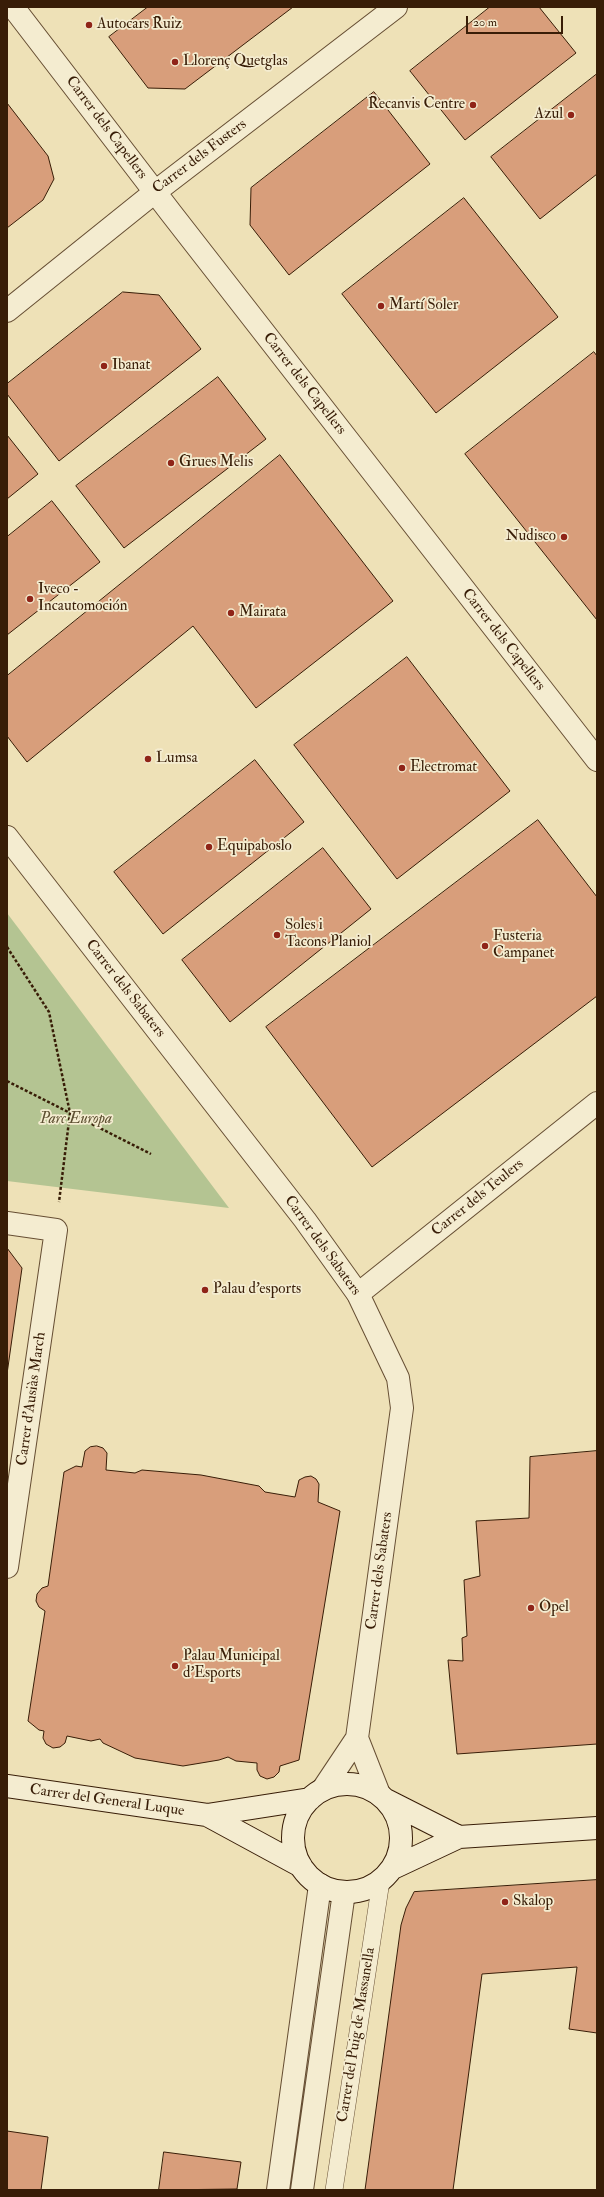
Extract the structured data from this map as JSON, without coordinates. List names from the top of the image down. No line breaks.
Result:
{"streets":{"street":["Carrer dels Capellers","Carrer dels Fusters","Carrer dels Sabaters","Carrer dels Teulers","Carrer d'Ausiàs March","Carrer del General Luque"],"lane":["Carrer del Puig de Massanella"]},"crossings":[["Carrer dels Capellers","Carrer dels Fusters"],["Carrer dels Sabaters","Carrer dels Teulers"],["Carrer dels Sabaters","Carrer del General Luque"],["Carrer dels Sabaters","Carrer del Puig de Massanella"],["Carrer del General Luque","Carrer del Puig de Massanella"]],"parks":["Parc Europa"],"places":["Autocars Ruiz","Llorenç Quetglas","Recanvis Centre","Azul","Martí Soler","Ibanat","Grues Melis","Nudisco","Iveco - Incautomoción","Mairata","Lumsa","Electromat","Equipaboslo","Soles i Tacons Planiol","Fusteria Campanet","Palau d'esports","Opel","Palau Municipal d'Esports","Skalop"],"scale_bar":"20 m"}
